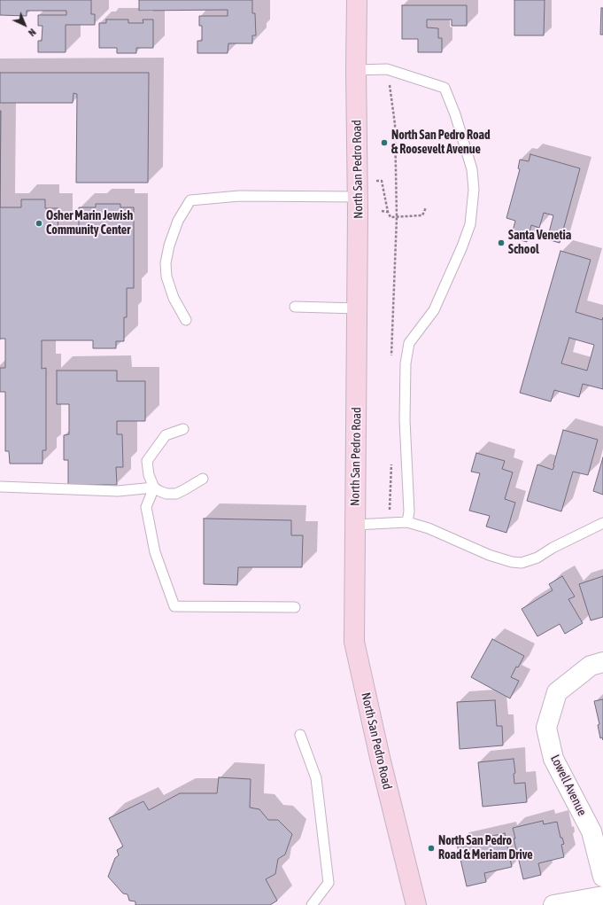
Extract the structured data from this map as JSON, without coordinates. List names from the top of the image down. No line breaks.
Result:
{"streets":{"main road":["North San Pedro Road"],"street":["Lowell Avenue"]},"places":["North San Pedro Road & Roosevelt Avenue","Osher Marin Jewish Community Center","Santa Venetia School","North San Pedro Road & Meriam Drive"],"north":"bottom right"}
